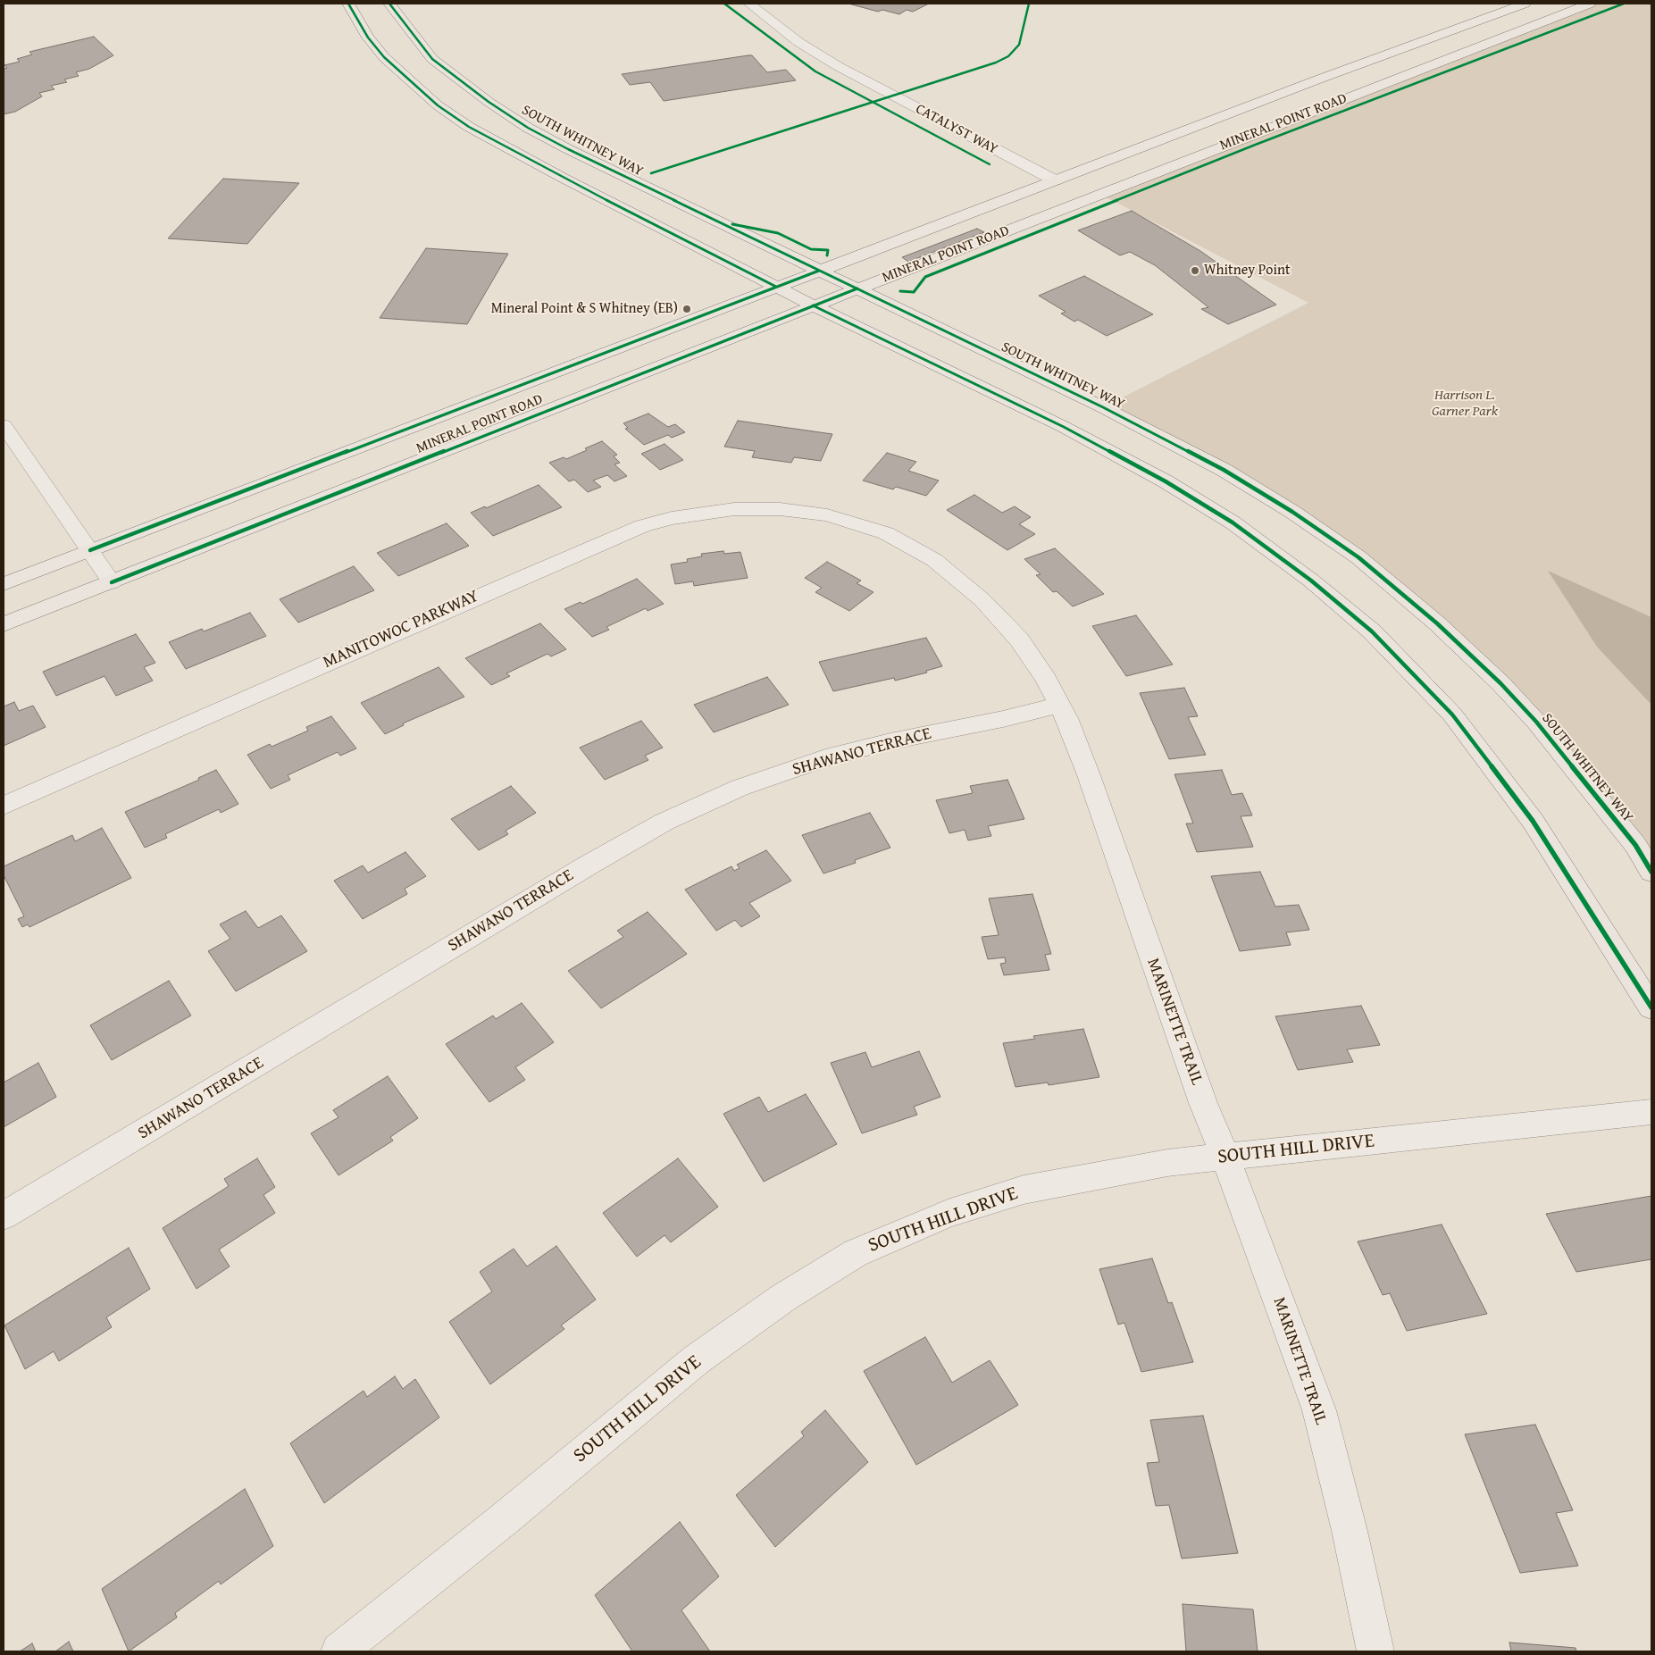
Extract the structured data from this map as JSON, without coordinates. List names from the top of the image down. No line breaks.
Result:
{"streets":{"main road":["MINERAL POINT ROAD","SOUTH WHITNEY WAY"],"street":["CATALYST WAY","MANITOWOC PARKWAY","SHAWANO TERRACE","MARINETTE TRAIL","SOUTH HILL DRIVE"]},"crossings":[["MINERAL POINT ROAD","CATALYST WAY"],["MINERAL POINT ROAD","SOUTH WHITNEY WAY"],["MANITOWOC PARKWAY","MARINETTE TRAIL"],["SHAWANO TERRACE","MARINETTE TRAIL"],["MARINETTE TRAIL","SOUTH HILL DRIVE"]],"parks":["Harrison L. Garner Park"],"places":["Whitney Point","Mineral Point & S Whitney (EB)"]}
